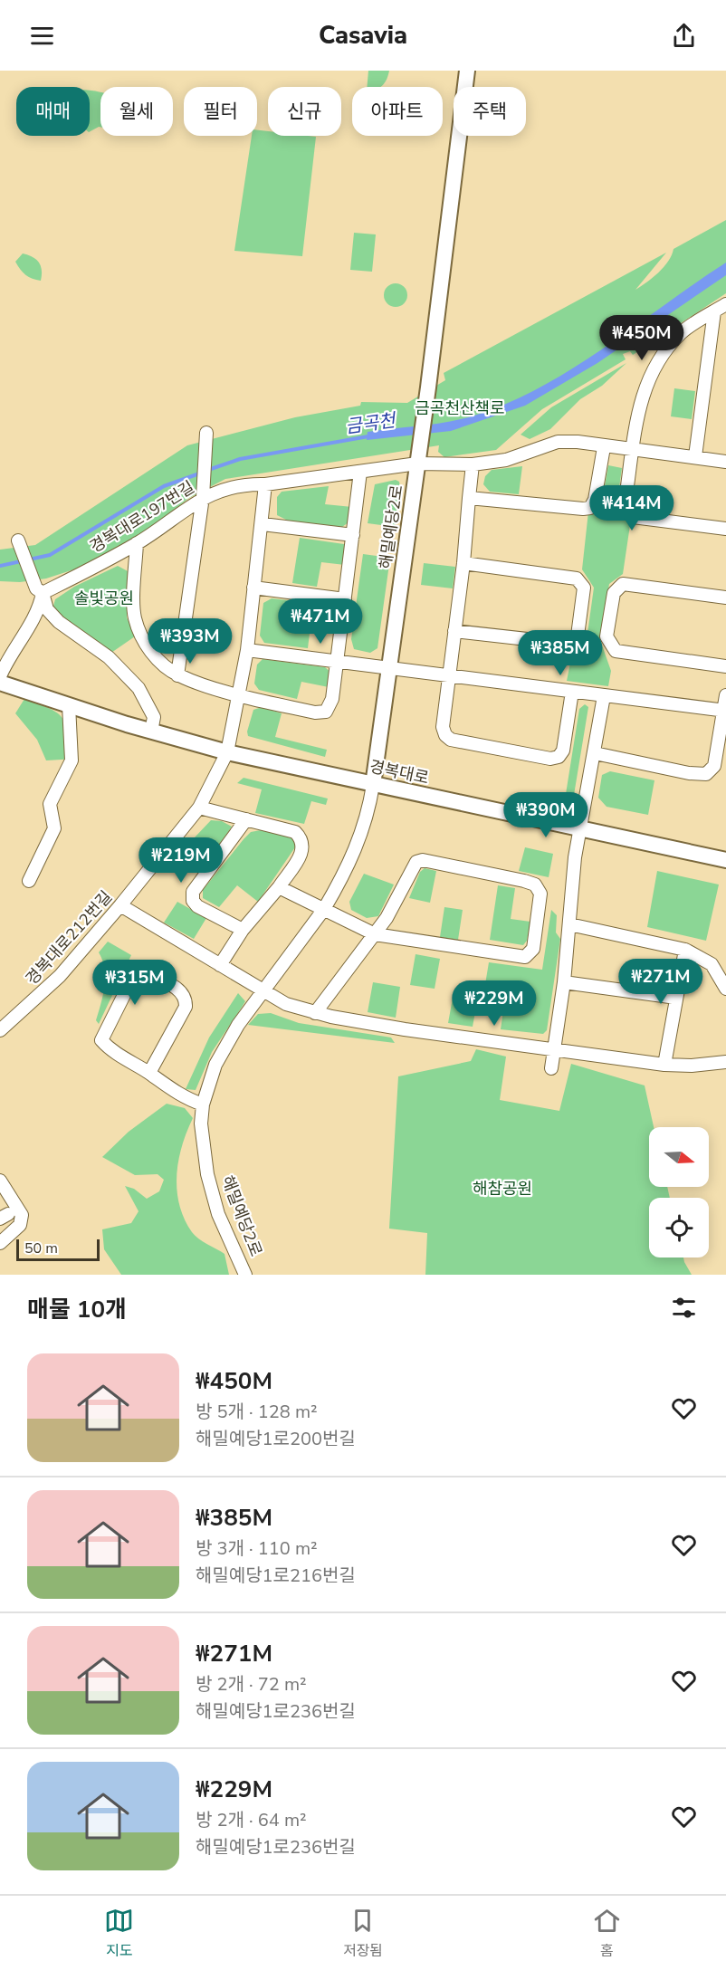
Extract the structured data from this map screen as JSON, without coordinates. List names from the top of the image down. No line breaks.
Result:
{"streets":{"street":["경복대로197번길","해밀예당2로","경복대로","경복대로212번길"]},"crossings":[["경복대로197번길","해밀예당2로"],["경복대로197번길","경복대로212번길"],["해밀예당2로","경복대로"],["경복대로","경복대로212번길"]],"water":["금곡천"],"parks":["금곡천산책로","솔빛공원","해참공원"],"scale_bar":"50 m","north":"right","page":{"header":"Casavia","chip":["매매","월세","필터","신규","아파트","주택"],"price":["₩450M","₩414M","₩471M","₩393M","₩385M","₩390M","₩219M","₩271M","₩315M","₩229M"],"scale":"50 m","heading":"매물 10개","list":[{"name":"₩450M","note":"방 5개 · 128 m² · 해밀예당1로200번길"},{"name":"₩385M","note":"방 3개 · 110 m² · 해밀예당1로216번길"},{"name":"₩271M","note":"방 2개 · 72 m² · 해밀예당1로236번길"},{"name":"₩229M","note":"방 2개 · 64 m² · 해밀예당1로236번길"}],"tabs":["지도","저장됨","홈"]}}
